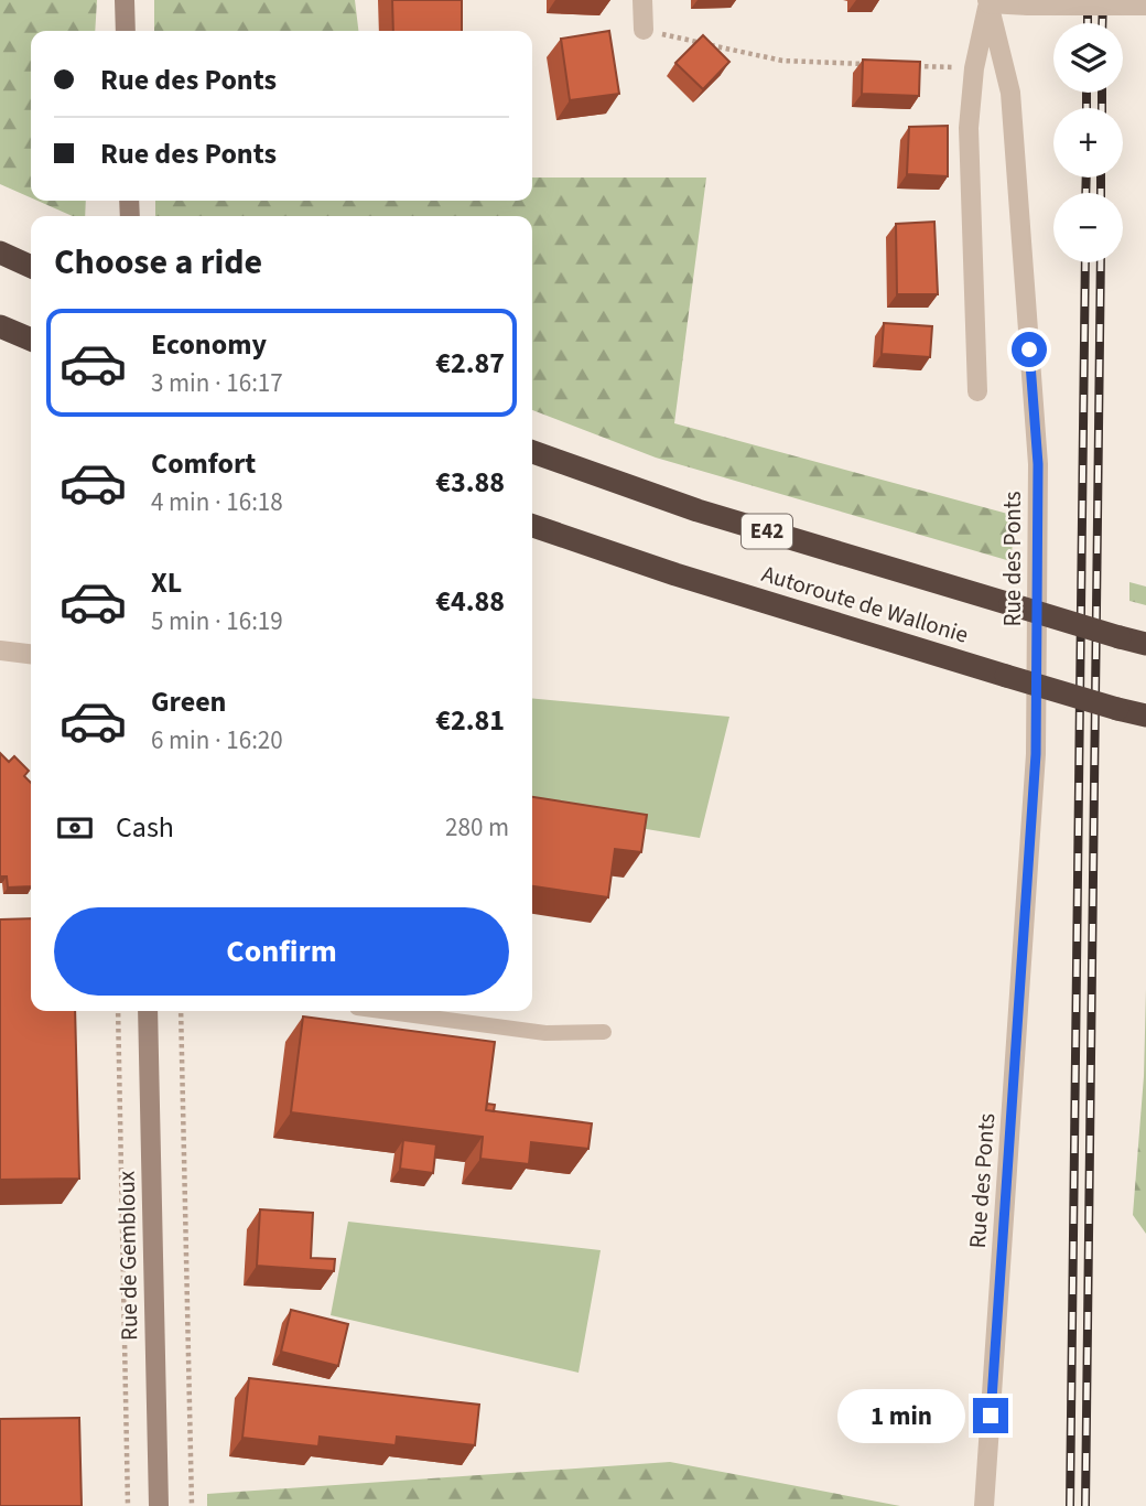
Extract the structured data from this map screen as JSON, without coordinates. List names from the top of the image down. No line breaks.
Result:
{"streets":{"highway":["E42","Autoroute de Wallonie"],"main road":["Rue de Gembloux"],"street":["Rue des Ponts"]},"page":{"map_buttons":["+","−"],"banner":["Rue des Ponts","Rue des Ponts"],"heading":"Choose a ride","list":[{"name":"Economy","note":"3 min · 16:17","value":"€2.87"},{"name":"Comfort","note":"4 min · 16:18","value":"€3.88"},{"name":"XL","note":"5 min · 16:19","value":"€4.88"},{"name":"Green","note":"6 min · 16:20","value":"€2.81"}],"pay":["Cash","280 m"],"buttons":"Confirm","bubble":"1 min"}}
